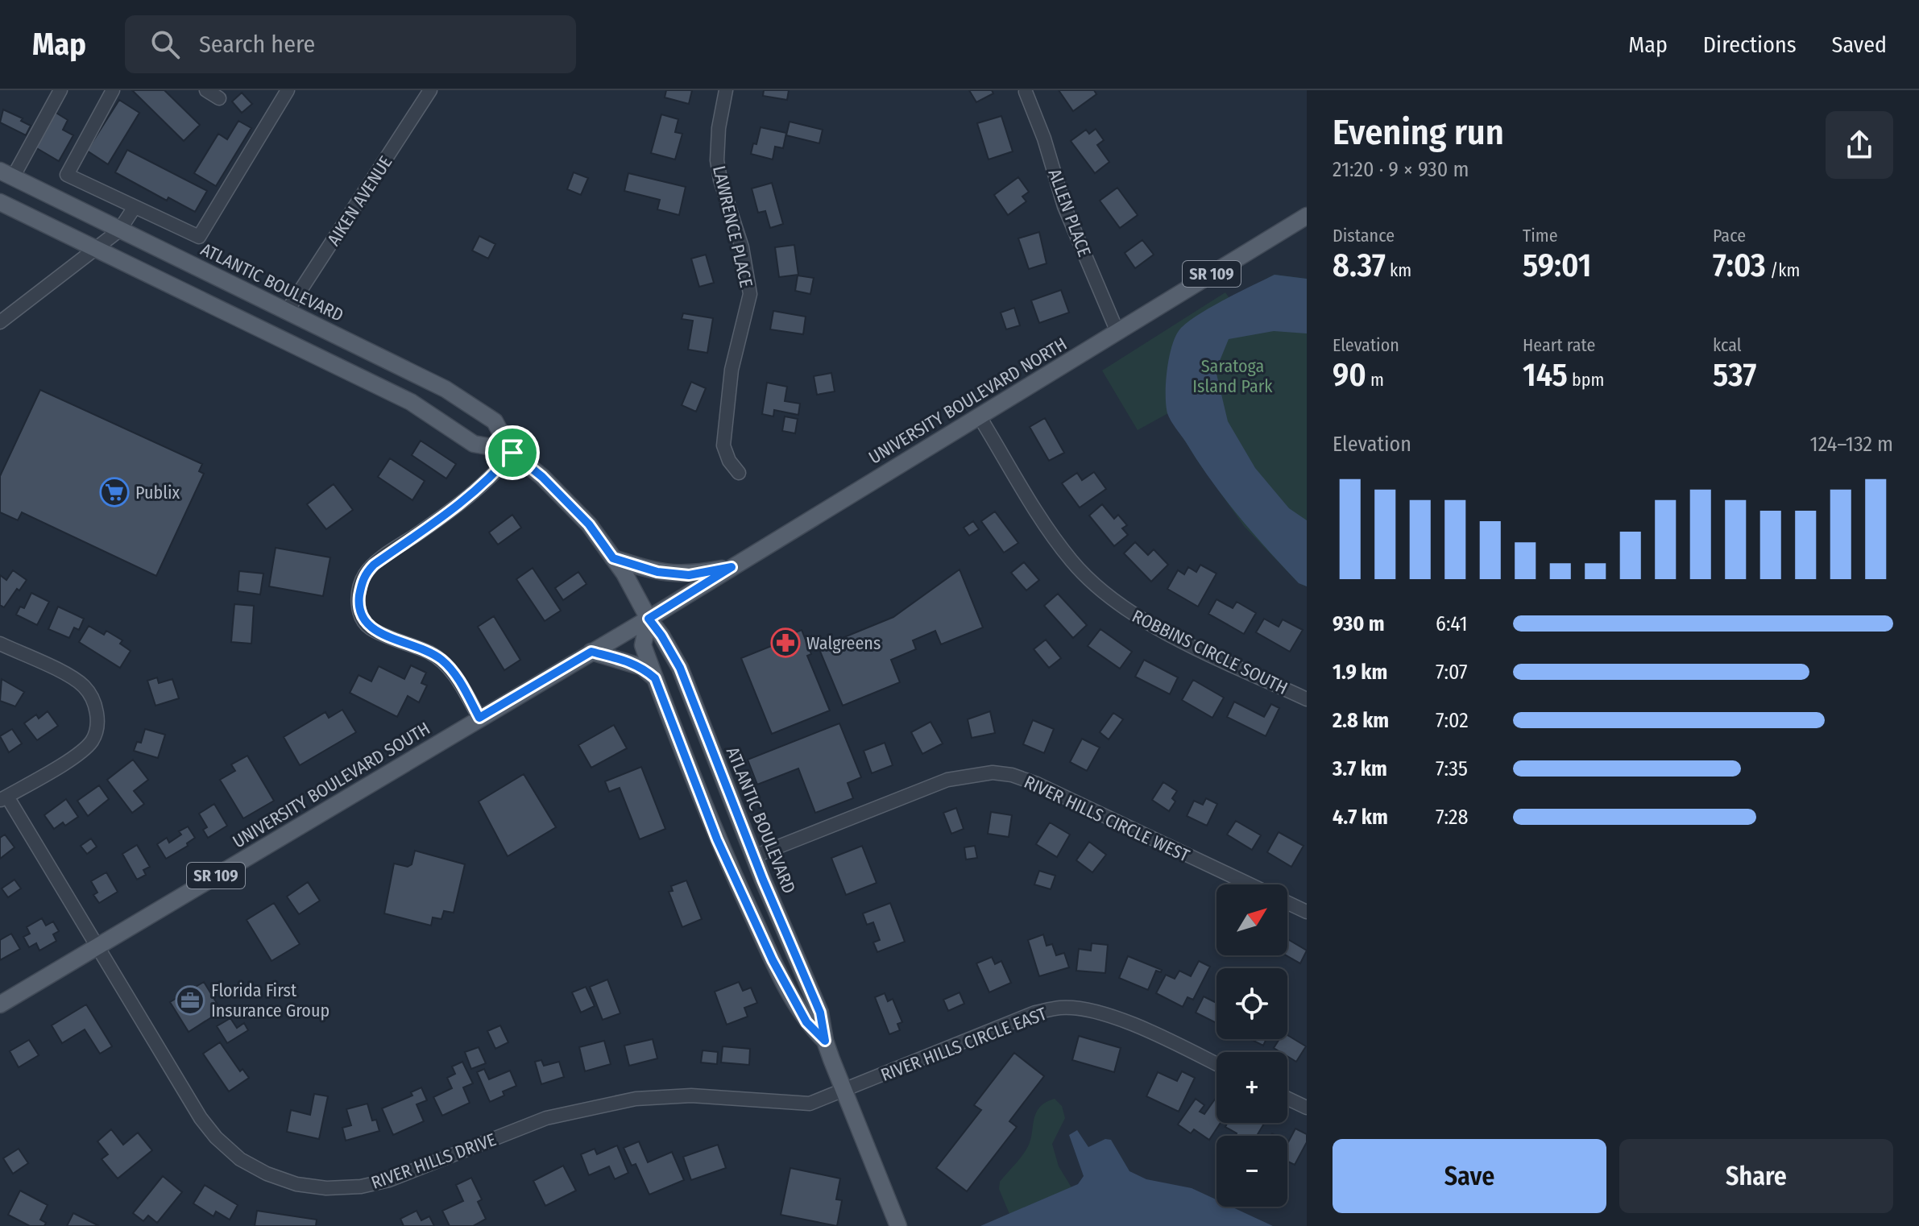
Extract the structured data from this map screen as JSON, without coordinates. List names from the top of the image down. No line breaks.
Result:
{"streets":{"main road":["SR 109","ATLANTIC BOULEVARD","UNIVERSITY BOULEVARD NORTH","UNIVERSITY BOULEVARD SOUTH"],"street":["AIKEN AVENUE","ALLEN PLACE","LAWRENCE PLACE","ROBBINS CIRCLE SOUTH","RIVER HILLS CIRCLE WEST","RIVER HILLS CIRCLE EAST","RIVER HILLS DRIVE"]},"crossings":[["AIKEN AVENUE","ATLANTIC BOULEVARD"],["ALLEN PLACE","UNIVERSITY BOULEVARD NORTH"],["ATLANTIC BOULEVARD","UNIVERSITY BOULEVARD NORTH"],["ATLANTIC BOULEVARD","UNIVERSITY BOULEVARD SOUTH"],["ATLANTIC BOULEVARD","RIVER HILLS CIRCLE WEST"],["ATLANTIC BOULEVARD","RIVER HILLS CIRCLE EAST"],["ATLANTIC BOULEVARD","RIVER HILLS DRIVE"],["UNIVERSITY BOULEVARD NORTH","ROBBINS CIRCLE SOUTH"],["UNIVERSITY BOULEVARD NORTH","UNIVERSITY BOULEVARD SOUTH"],["UNIVERSITY BOULEVARD SOUTH","RIVER HILLS DRIVE"],["RIVER HILLS CIRCLE EAST","RIVER HILLS DRIVE"]],"parks":["Saratoga Island Park"],"places":{"supermarket":["Publix"],"pharmacy":["Walgreens"],"office":["Florida First Insurance Group"]},"north":"top right","page":{"header":"Map","search":"Search here","nav":["Map","Directions","Saved"],"heading":["Evening run","21:20 · 9 × 930 m"],"stats":[["Distance","8.37 km"],["Time","59:01"],["Pace","7:03 /km"],["Elevation","90 m"],["Heart rate","145 bpm"],["kcal","537"]],"chart":["Elevation","124–132 m"],"list":[{"name":"930 m","note":"6:41"},{"name":"1.9 km","note":"7:07"},{"name":"2.8 km","note":"7:02"},{"name":"3.7 km","note":"7:35"},{"name":"4.7 km","note":"7:28"}],"map_buttons":["+","−"],"buttons":["Save","Share"]}}
